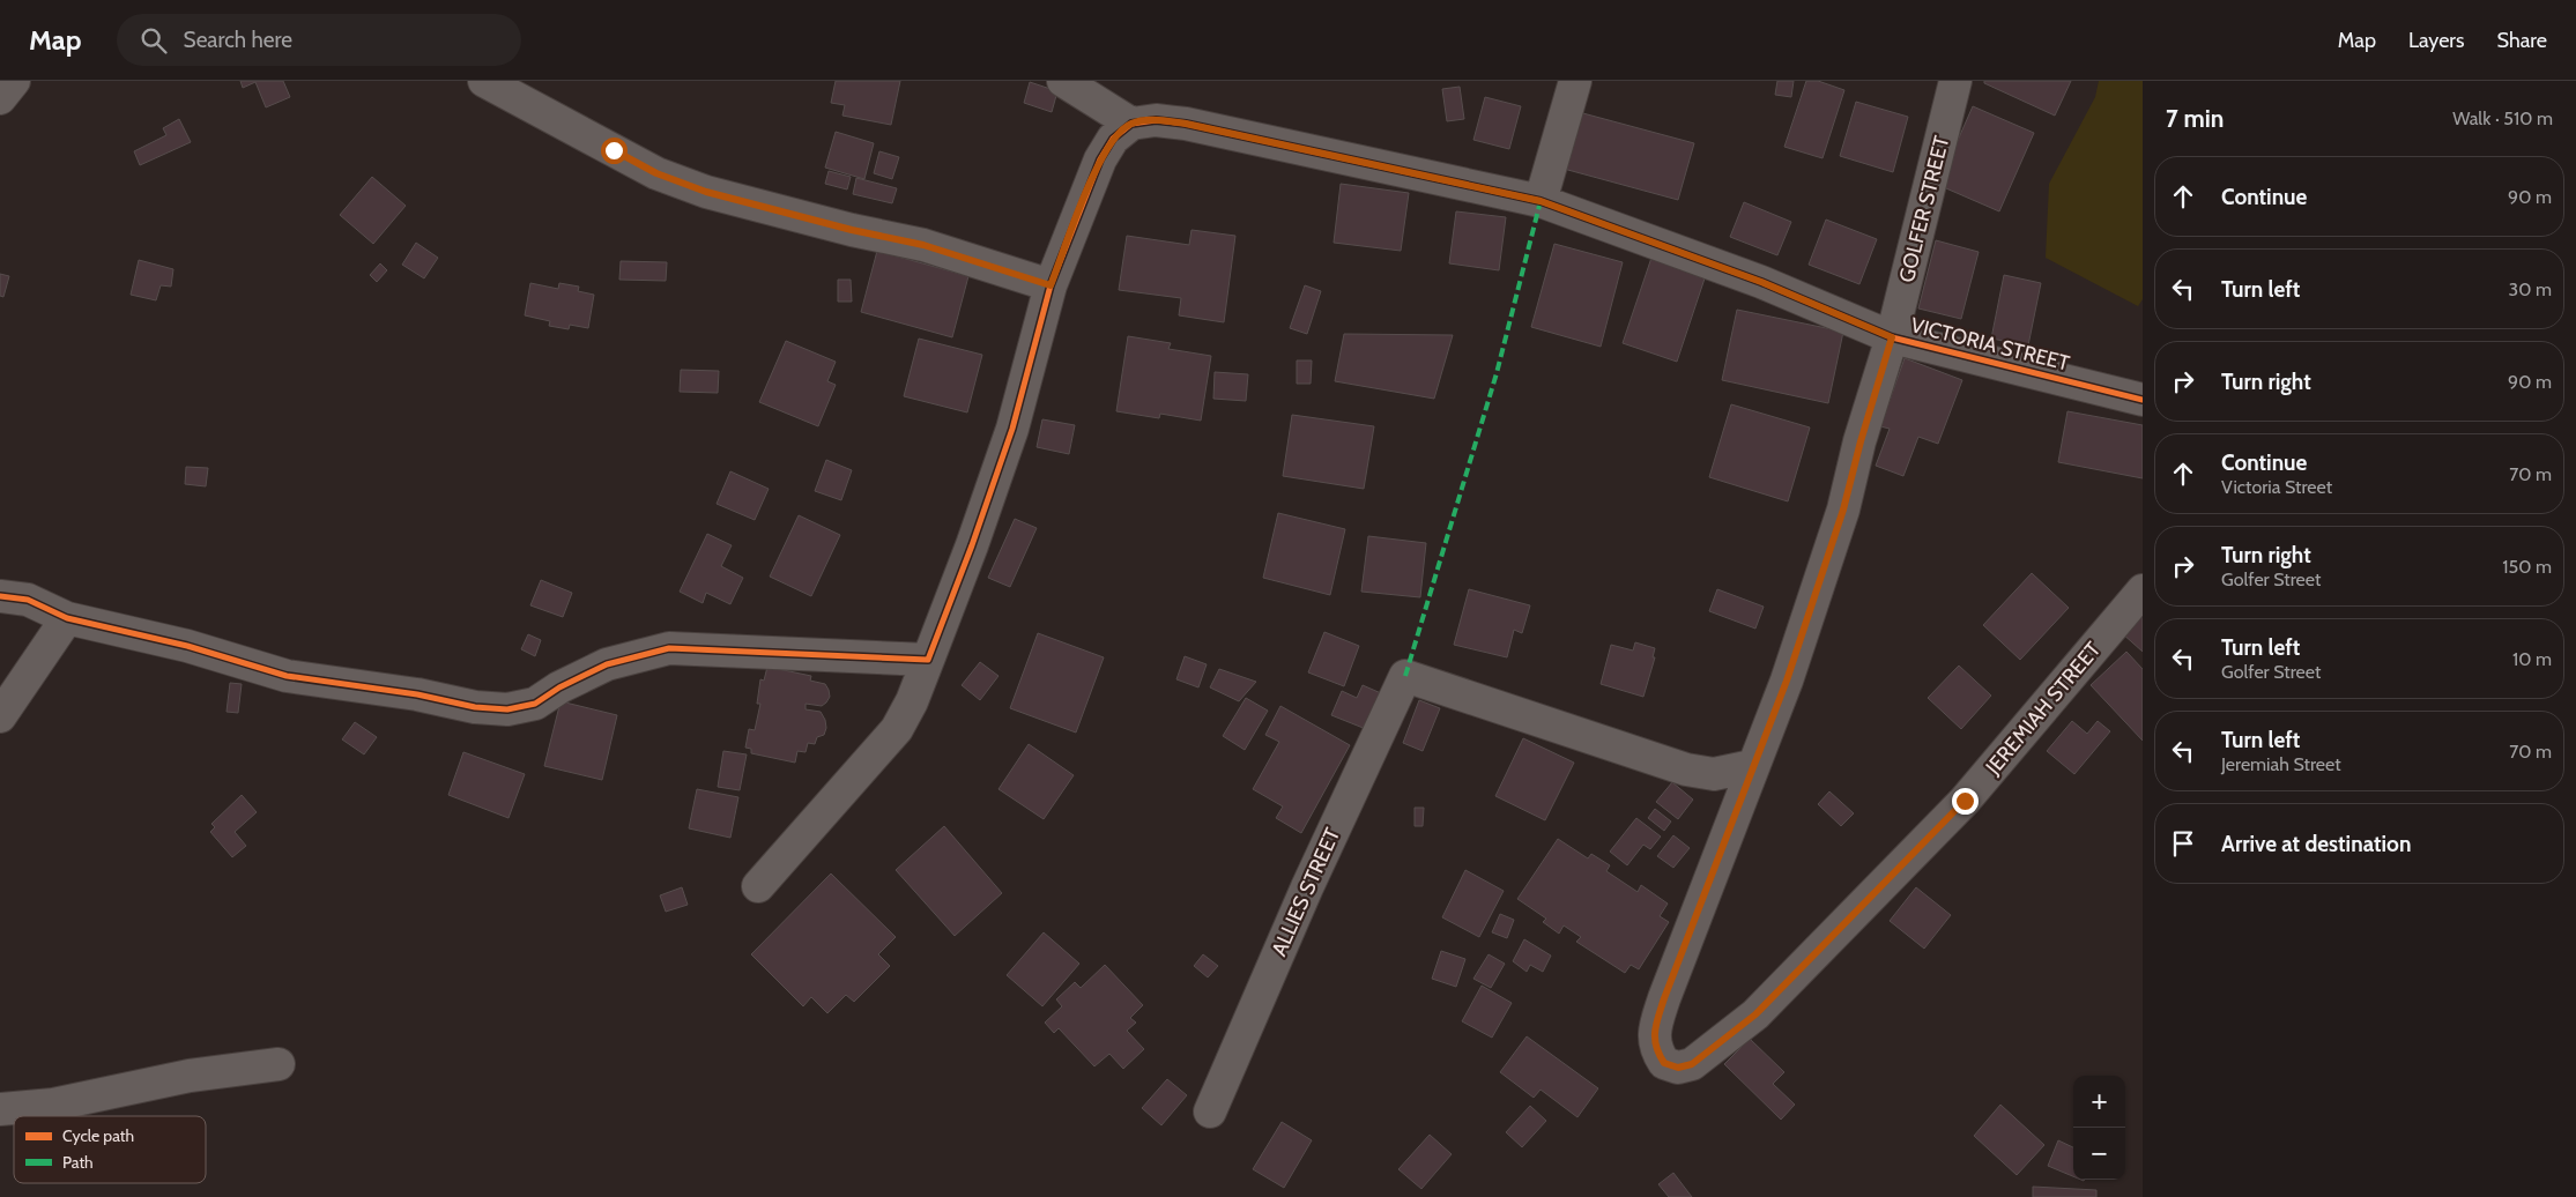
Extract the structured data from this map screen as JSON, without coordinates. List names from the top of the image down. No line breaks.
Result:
{"streets":{"street":["GOLFER STREET","VICTORIA STREET","JEREMIAH STREET","ALLIES STREET"]},"crossings":[["GOLFER STREET","VICTORIA STREET"],["GOLFER STREET","JEREMIAH STREET"],["GOLFER STREET","ALLIES STREET"]],"legend":["Cycle path","Path"],"page":{"header":"Map","search":"Search here","nav":["Map","Layers","Share"],"heading":["7 min","Walk · 510 m"],"list":[["Continue","90 m"],["Turn left","30 m"],["Turn right","90 m"],["Continue","Victoria Street","70 m"],["Turn right","Golfer Street","150 m"],["Turn left","Golfer Street","10 m"],["Turn left","Jeremiah Street","70 m"],"Arrive at destination"],"map_buttons":["+","−"]}}
